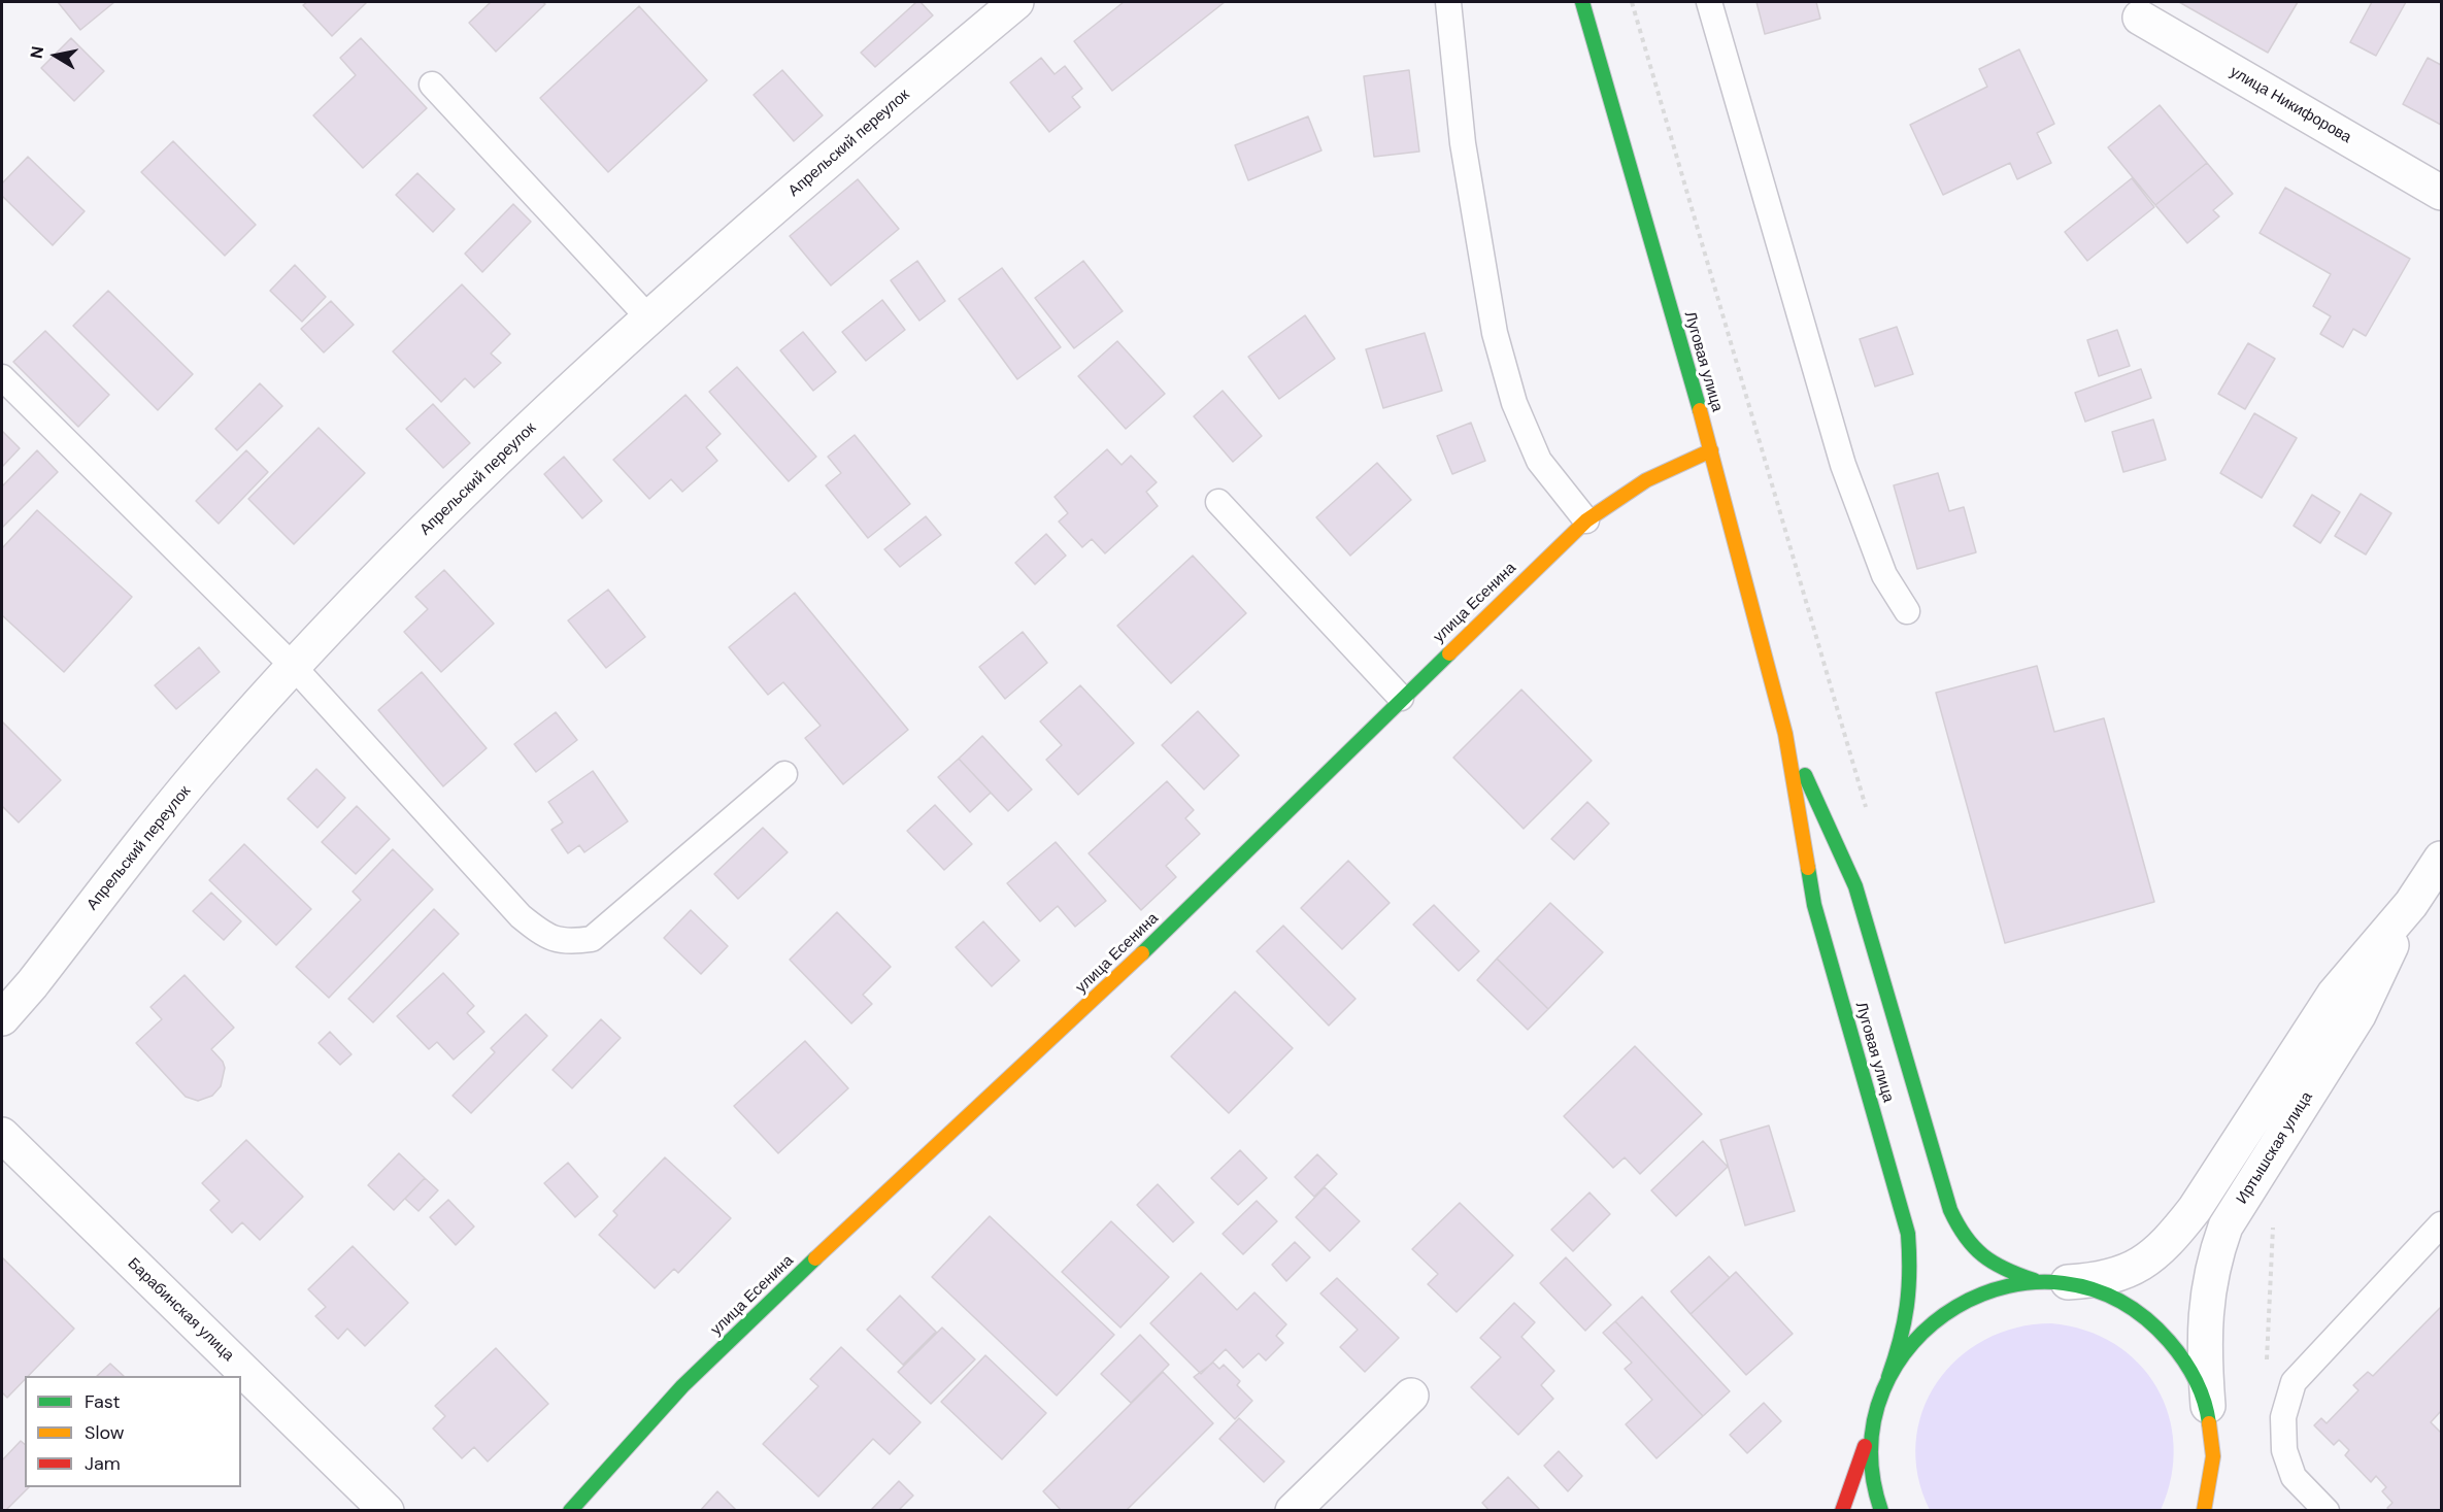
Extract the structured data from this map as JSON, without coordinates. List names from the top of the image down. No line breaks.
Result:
{"streets":{"main road":["Луговая улица","улица Есенина"],"street":["улица Никифорова","Апрельский переулок","Иртышская улица","Барабинская улица"]},"crossings":[["Луговая улица","улица Есенина"],["Луговая улица","Иртышская улица"]],"legend":["Fast","Slow","Jam"],"north":"left"}
